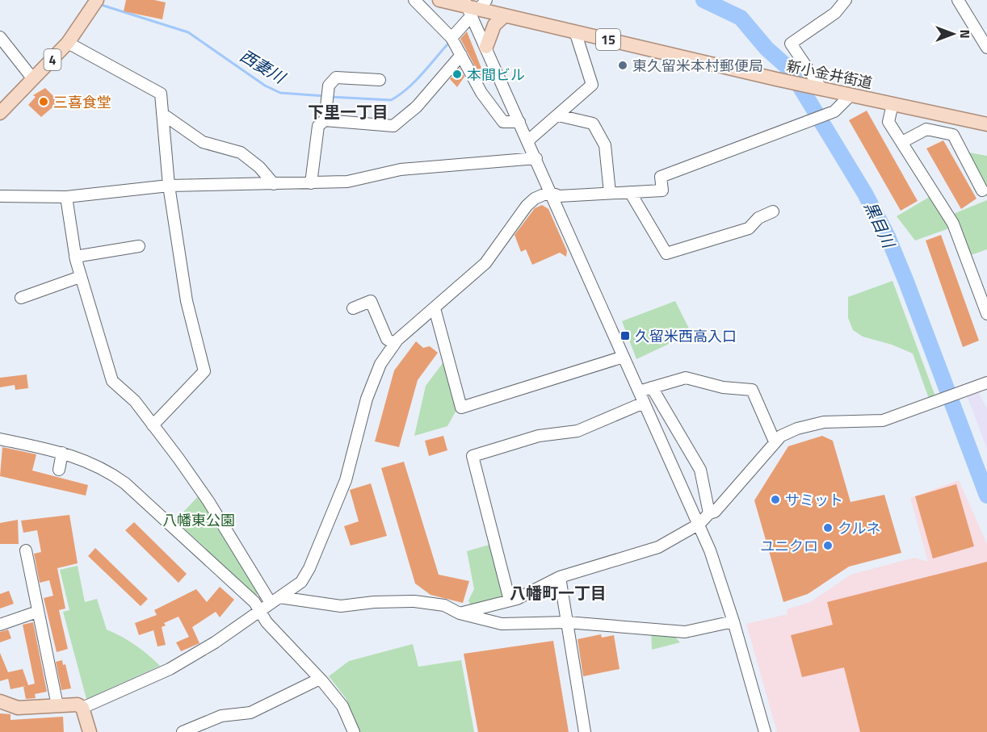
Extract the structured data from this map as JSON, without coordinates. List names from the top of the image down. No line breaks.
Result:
{"streets":{"main road":["15","4","新小金井街道"]},"districts":["下里一丁目","八幡町一丁目"],"water":["西妻川","黒目川"],"parks":["八幡東公園"],"places":{"other":["東久留米本村郵便局","本間ビル","三喜食堂","サミット","クルネ","ユニクロ"],"transit":["久留米西高入口"]},"north":"right"}
